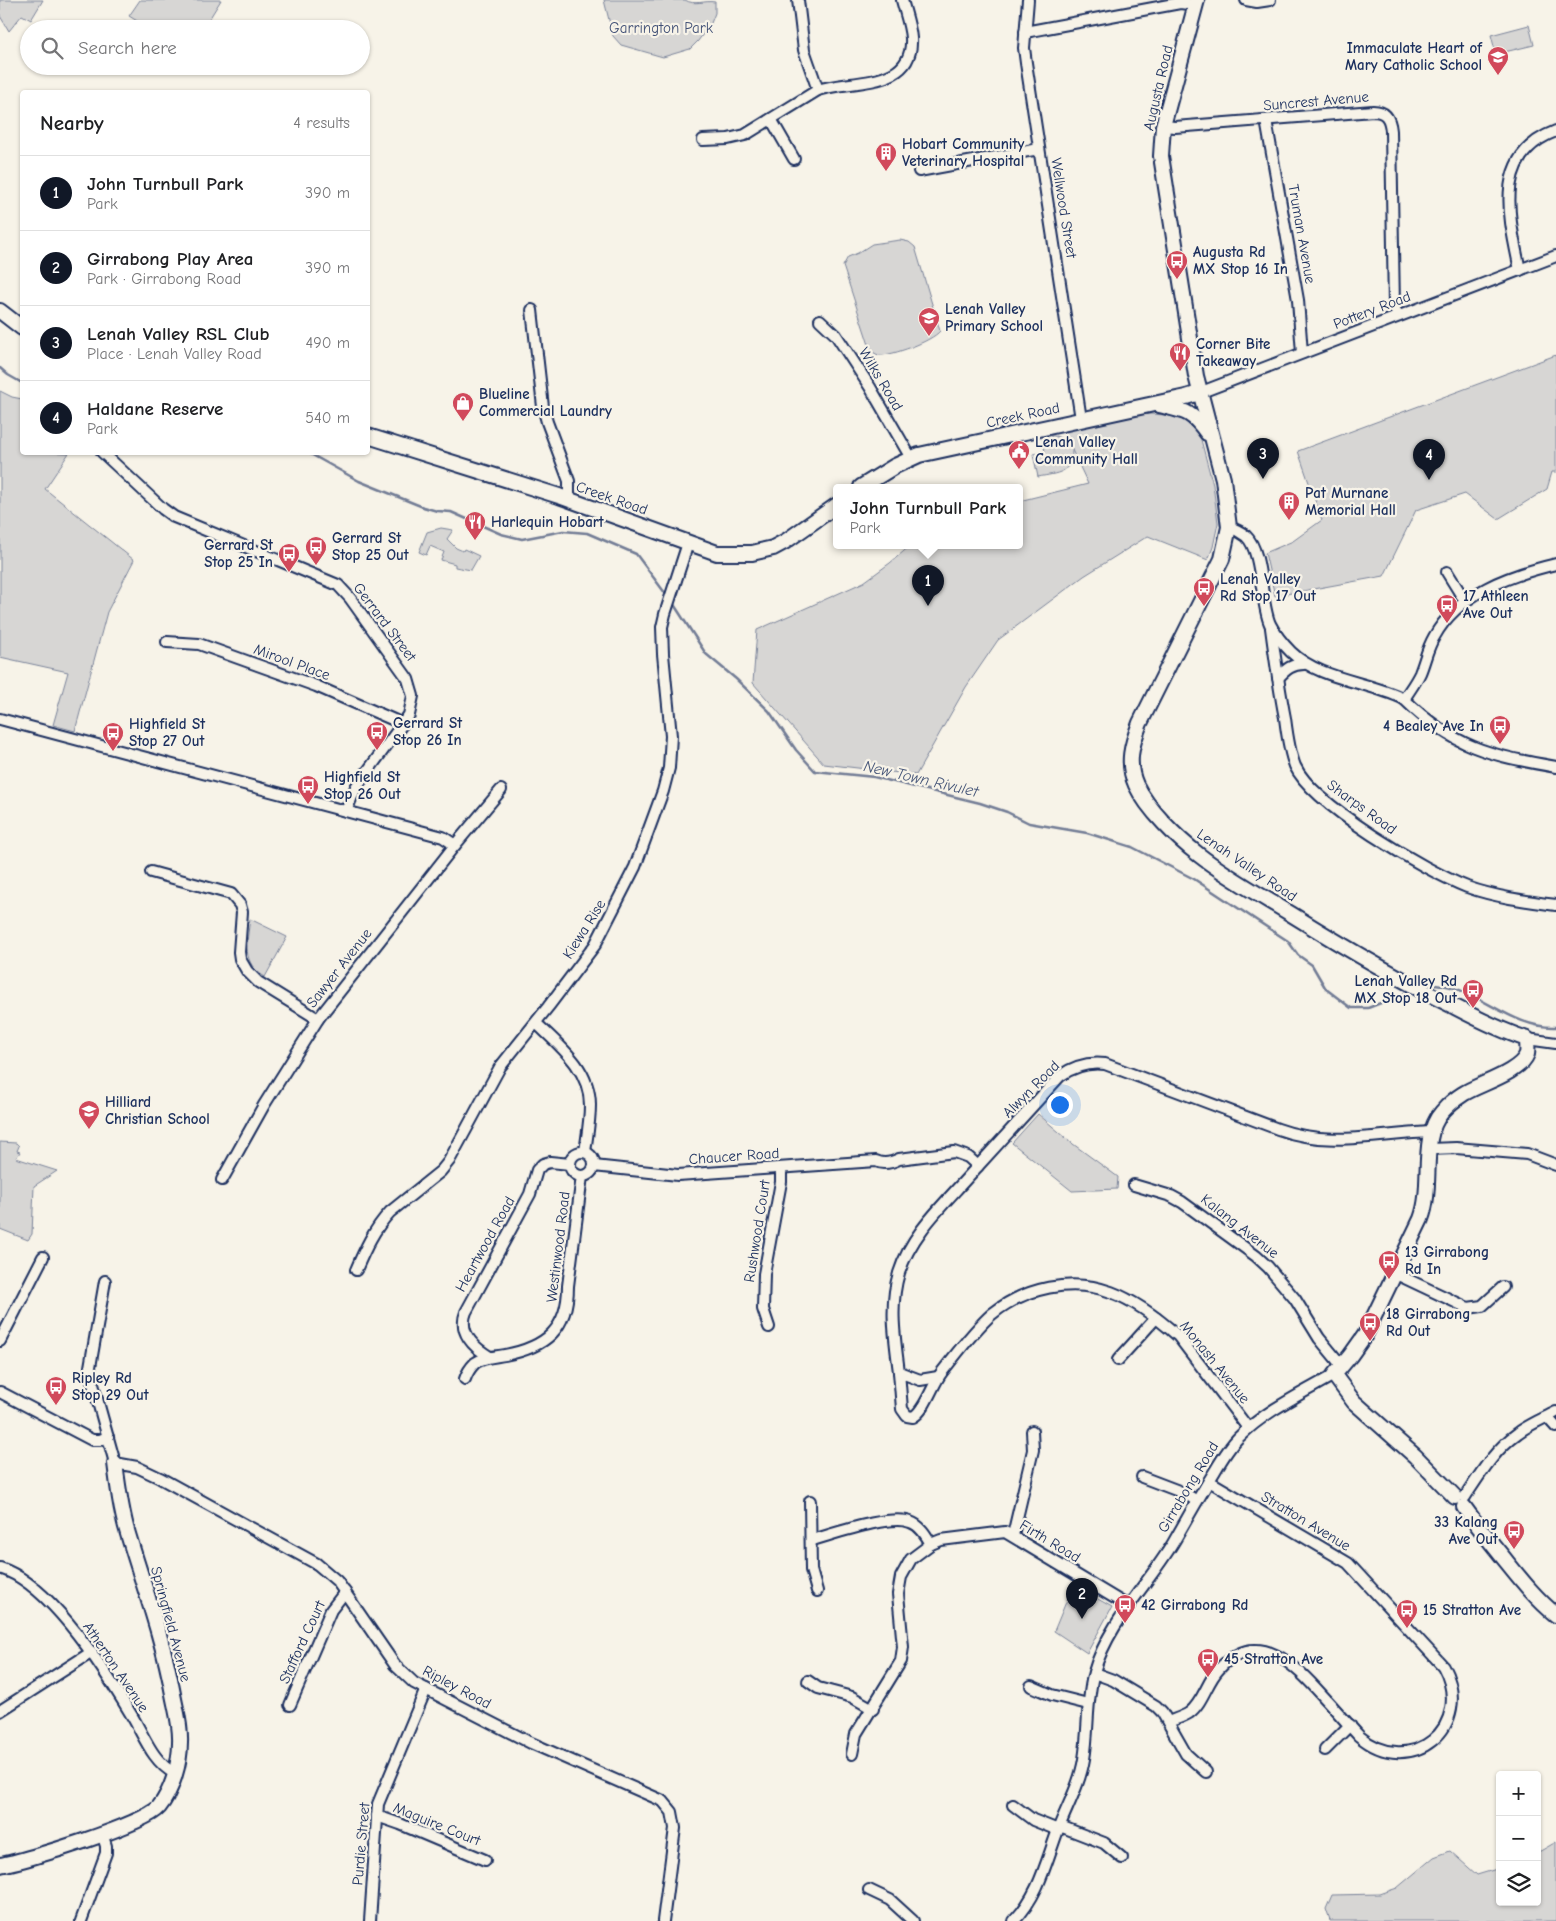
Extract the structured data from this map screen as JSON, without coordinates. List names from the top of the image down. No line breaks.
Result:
{"streets":{"street":["Augusta Road","Suncrest Avenue","Wellwood Street","Truman Avenue","Pottery Road","Wilks Road","Creek Road","Gerrard Street","Mirool Place","Sharps Road","Lenah Valley Road","Kiewa Rise","Sawyer Avenue","Alwyn Road","Chaucer Road","Kalang Avenue","Rushwood Court","Heartwood Road","Westinwood Road","Monash Avenue","Girrabong Road","Stratton Avenue","Firth Road","Springfield Avenue","Stafford Court","Atherton Avenue","Ripley Road","Maguire Court","Purdie Street"]},"crossings":[["Augusta Road","Suncrest Avenue"],["Augusta Road","Pottery Road"],["Augusta Road","Creek Road"],["Augusta Road","Lenah Valley Road"],["Suncrest Avenue","Truman Avenue"],["Suncrest Avenue","Pottery Road"],["Wellwood Street","Creek Road"],["Truman Avenue","Pottery Road"],["Pottery Road","Creek Road"],["Pottery Road","Lenah Valley Road"],["Wilks Road","Creek Road"],["Creek Road","Lenah Valley Road"],["Creek Road","Kiewa Rise"],["Gerrard Street","Mirool Place"],["Sharps Road","Lenah Valley Road"],["Lenah Valley Road","Girrabong Road"],["Alwyn Road","Chaucer Road"],["Alwyn Road","Monash Avenue"],["Alwyn Road","Girrabong Road"],["Chaucer Road","Rushwood Court"],["Chaucer Road","Heartwood Road"],["Chaucer Road","Westinwood Road"],["Kalang Avenue","Girrabong Road"],["Heartwood Road","Westinwood Road"],["Monash Avenue","Girrabong Road"],["Girrabong Road","Stratton Avenue"],["Girrabong Road","Firth Road"],["Springfield Avenue","Atherton Avenue"],["Springfield Avenue","Ripley Road"],["Stafford Court","Ripley Road"],["Ripley Road","Purdie Street"],["Maguire Court","Purdie Street"]],"water":["New Town Rivulet"],"parks":["Garrington Park"],"places":{"school or university":["Immaculate Heart of Mary Catholic School","Lenah Valley Primary School","Hilliard Christian School"],"building":["Hobart Community Veterinary Hospital","Pat Murnane Memorial Hall"],"bus stop":["Augusta Rd MX Stop 16 In","Gerrard St Stop 25 Out","Gerrard St Stop 25 In","Lenah Valley Rd Stop 17 Out","17 Athleen Ave Out","4 Bealey Ave In","Gerrard St Stop 26 In","Highfield St Stop 27 Out","Highfield St Stop 26 Out","Lenah Valley Rd MX Stop 18 Out","13 Girrabong Rd In","18 Girrabong Rd Out","Ripley Rd Stop 29 Out","33 Kalang Ave Out","42 Girrabong Rd","15 Stratton Ave","45 Stratton Ave"],"restaurant":["Corner Bite Takeaway","Harlequin Hobart"],"shop":["Blueline Commercial Laundry"],"public building":["Lenah Valley Community Hall"]},"page":{"search":"Search here","heading":["Nearby","4 results"],"list":[{"mark":"1","name":"John Turnbull Park","note":"Park","value":"390 m"},{"mark":"2","name":"Girrabong Play Area","note":"Park · Girrabong Road","value":"390 m"},{"mark":"3","name":"Lenah Valley RSL Club","note":"Place · Lenah Valley Road","value":"490 m"},{"mark":"4","name":"Haldane Reserve","note":"Park","value":"540 m"}],"pins":["3","4","1","2"],"popup":["John Turnbull Park","Park"],"map_buttons":["+","−"]}}
